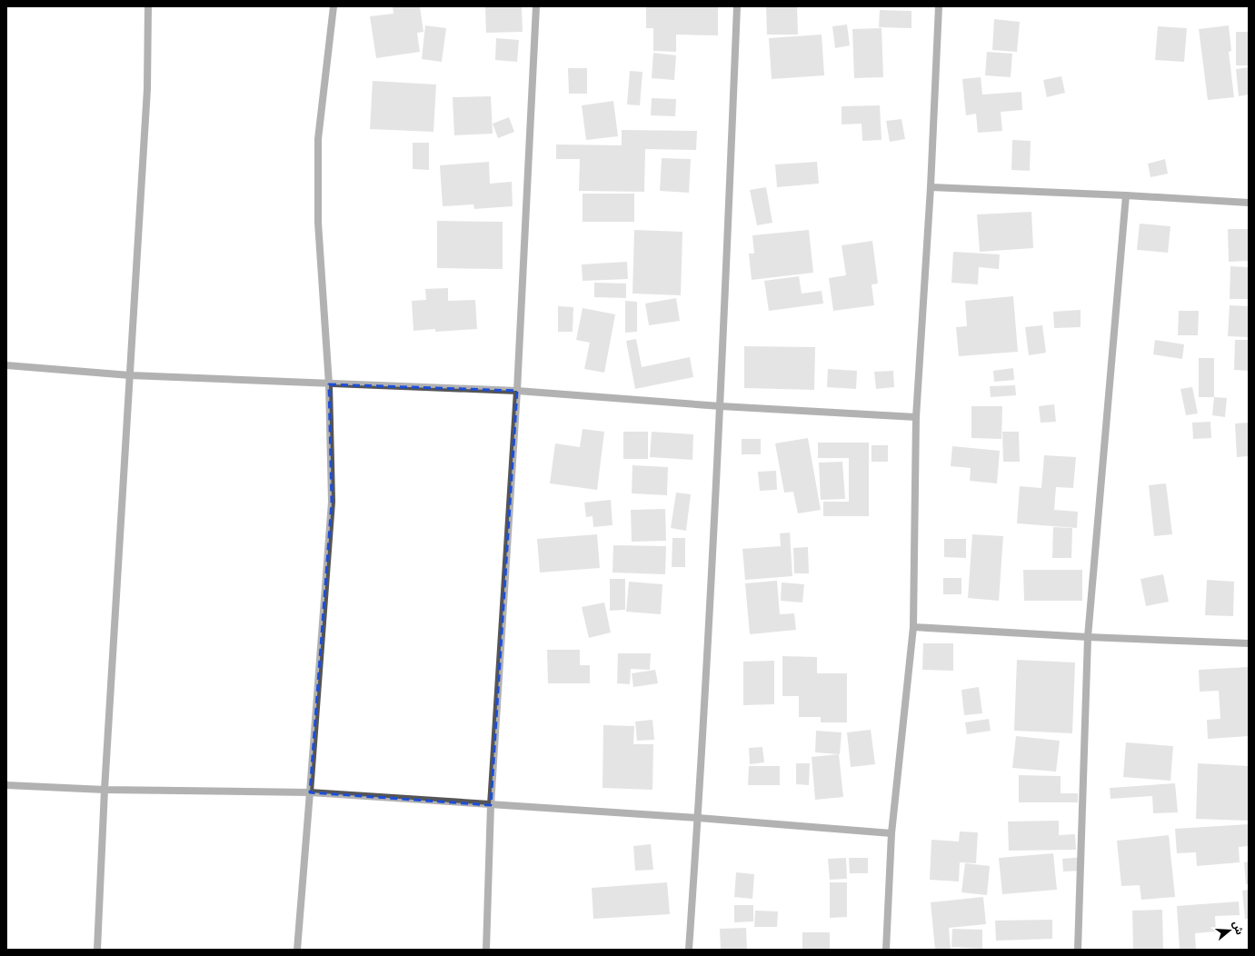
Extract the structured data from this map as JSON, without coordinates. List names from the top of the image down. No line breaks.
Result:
{"north":"right"}
